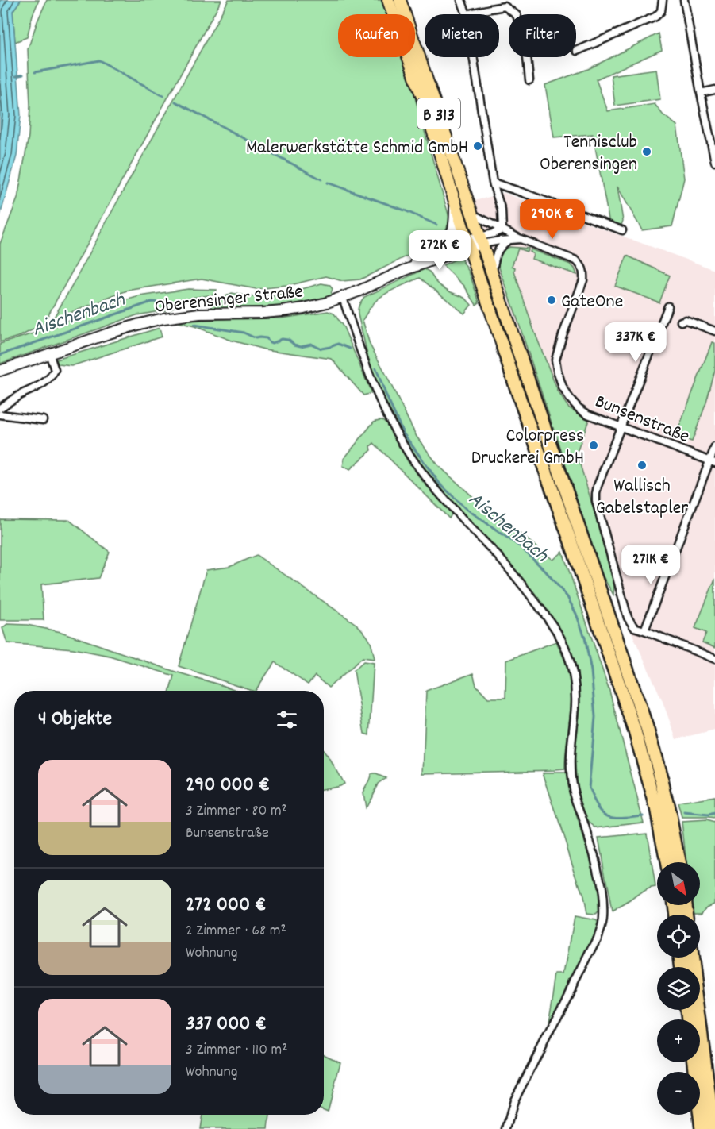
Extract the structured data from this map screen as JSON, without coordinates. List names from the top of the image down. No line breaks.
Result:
{"streets":{"highway":["B 313"],"street":["Oberensinger Straße","Bunsenstraße"]},"crossings":[["B 313","Oberensinger Straße"],["B 313","Bunsenstraße"]],"water":["Aischenbach"],"places":["Malerwerkstätte Schmid GmbH","Tennisclub Oberensingen","GateOne","Colorpress Druckerei GmbH","Wallisch Gabelstapler"],"north":"bottom right","page":{"chip":["Kaufen","Mieten","Filter"],"price":["290K €","272K €","337K €","271K €"],"heading":"4 Objekte","list":[{"name":"290 000 €","note":"3 Zimmer · 80 m² · Bunsenstraße"},{"name":"272 000 €","note":"2 Zimmer · 68 m² · Wohnung"},{"name":"337 000 €","note":"3 Zimmer · 110 m² · Wohnung"}],"map_buttons":["+","−"]}}
